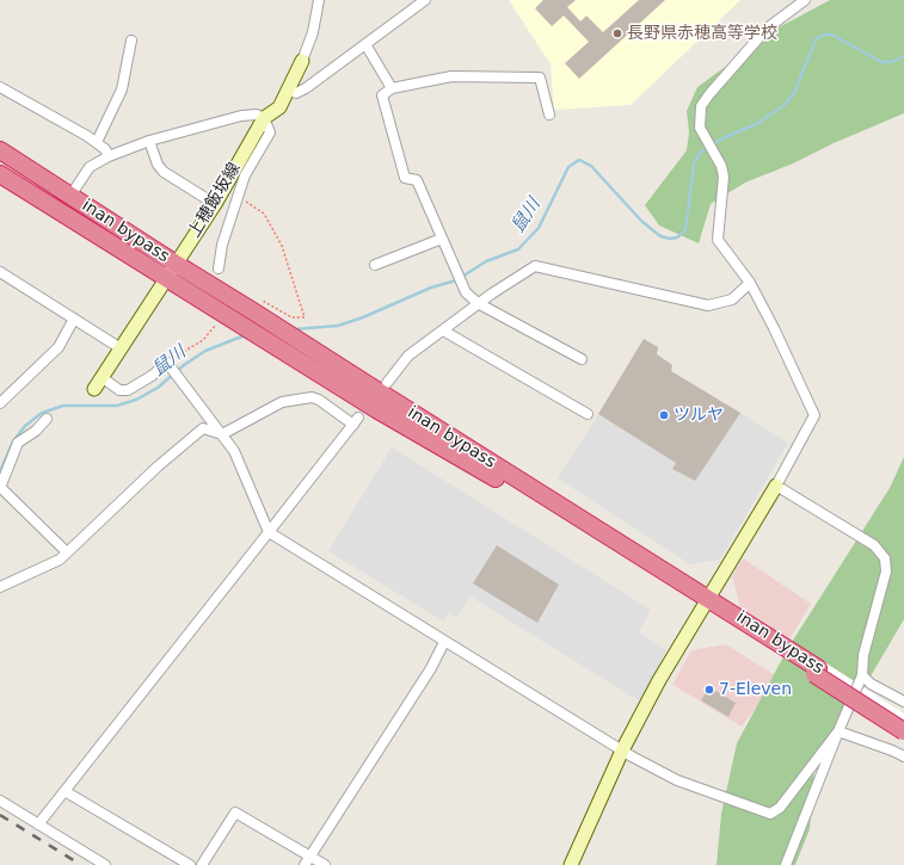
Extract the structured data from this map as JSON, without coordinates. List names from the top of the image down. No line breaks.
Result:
{"streets":{"highway":["inan bypass"],"street":["上穂飯坂線"]},"crossings":[["上穂飯坂線","inan bypass"]],"water":["鼠川"],"places":["長野県赤穂高等学校","ツルヤ","7-Eleven"]}
